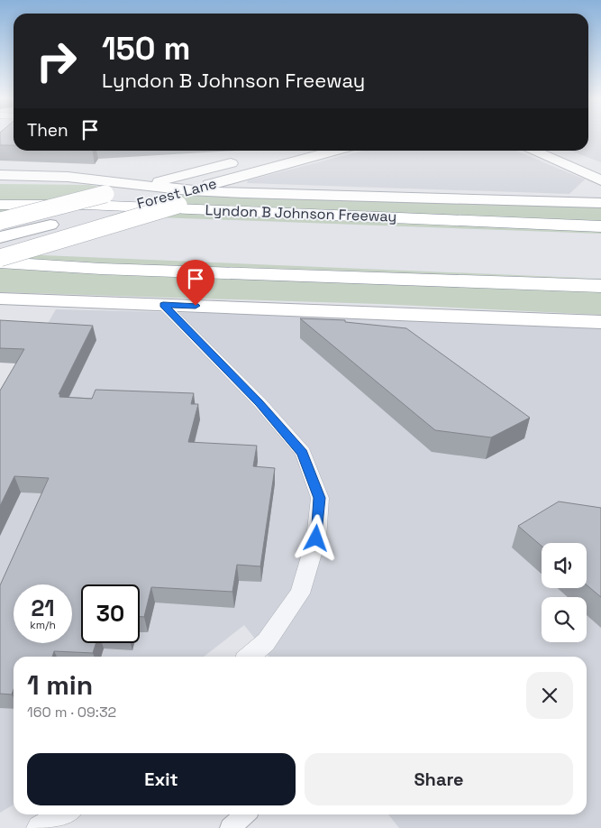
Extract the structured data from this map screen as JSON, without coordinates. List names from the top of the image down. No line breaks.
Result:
{"streets":{"highway":["Lyndon B Johnson Freeway"],"main road":["Forest Lane"]},"crossings":[["Forest Lane","Lyndon B Johnson Freeway"]],"page":{"turn":["150 m","Lyndon B Johnson Freeway"],"then":"Then","speed":"21 km/h","limit":"30","heading":["1 min","160 m · 09:32"],"buttons":["Exit","Share"]}}
